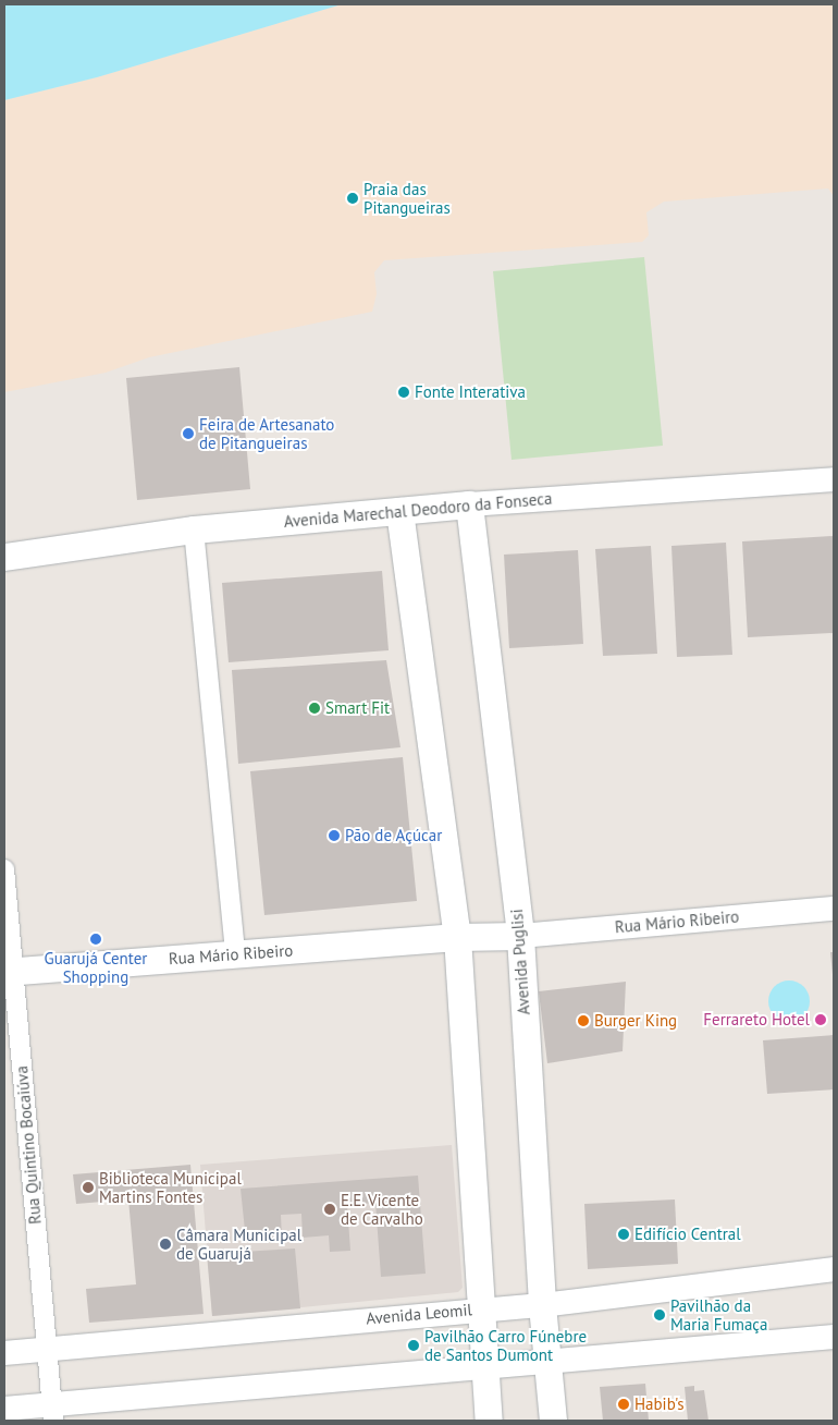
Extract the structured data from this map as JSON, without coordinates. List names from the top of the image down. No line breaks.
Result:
{"streets":{"main road":["Avenida Marechal Deodoro da Fonseca","Rua Mário Ribeiro","Avenida Puglisi"],"street":["Rua Quintino Bocaiúva","Avenida Leomil"]},"crossings":[["Avenida Marechal Deodoro da Fonseca","Avenida Puglisi"],["Rua Mário Ribeiro","Avenida Puglisi"],["Rua Mário Ribeiro","Rua Quintino Bocaiúva"],["Avenida Puglisi","Avenida Leomil"],["Rua Quintino Bocaiúva","Avenida Leomil"]],"places":["Praia das Pitangueiras","Fonte Interativa","Feira de Artesanato de Pitangueiras","Smart Fit","Pão de Açúcar","Guarujá Center Shopping","Ferrareto Hotel","Burger King","Biblioteca Municipal Martins Fontes","E.E. Vicente de Carvalho","Edifício Central","Câmara Municipal de Guarujá","Pavilhão da Maria Fumaça","Pavilhão Carro Fúnebre de Santos Dumont","Habib's"]}
